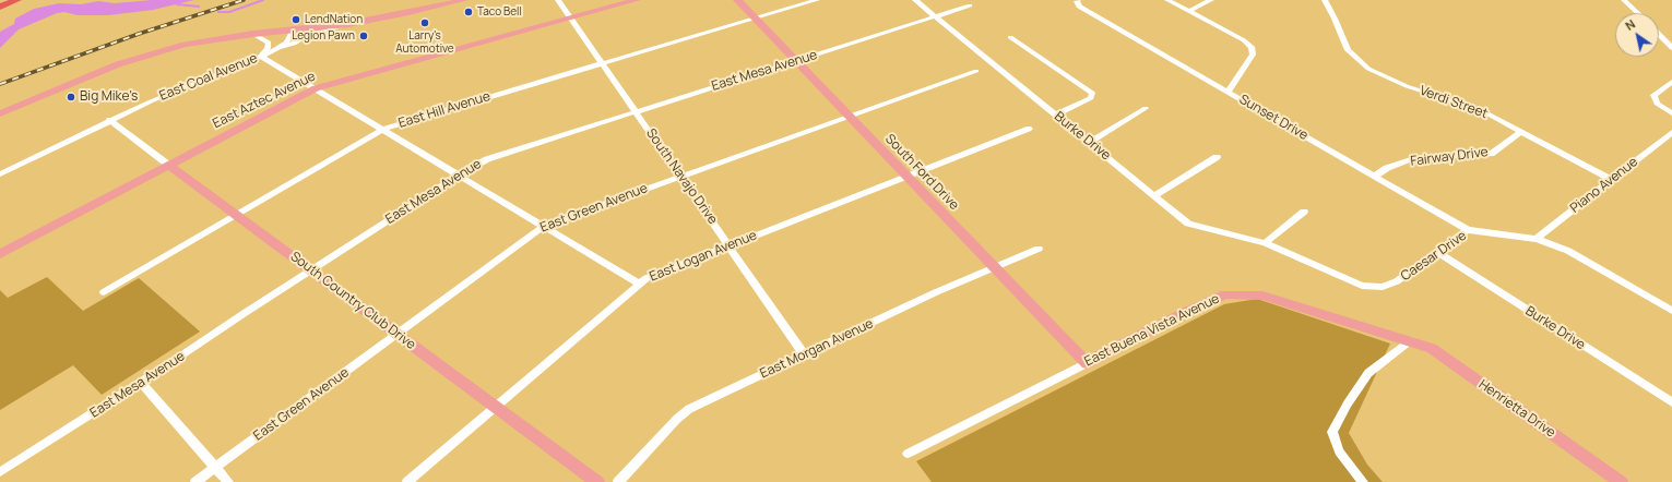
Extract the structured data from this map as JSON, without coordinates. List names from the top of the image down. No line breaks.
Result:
{"streets":{"main road":["East Aztec Avenue","South Ford Drive","South Country Club Drive","East Buena Vista Avenue","Henrietta Drive"],"street":["East Mesa Avenue","East Coal Avenue","Verdi Street","East Hill Avenue","Sunset Drive","Burke Drive","Fairway Drive","South Navajo Drive","Piano Avenue","East Green Avenue","East Logan Avenue","Caesar Drive","East Morgan Avenue"]},"crossings":[["East Mesa Avenue","Burke Drive"],["East Mesa Avenue","South Ford Drive"],["East Mesa Avenue","South Navajo Drive"],["East Mesa Avenue","South Country Club Drive"],["East Coal Avenue","South Country Club Drive"],["East Aztec Avenue","South Navajo Drive"],["East Aztec Avenue","South Country Club Drive"],["Verdi Street","Fairway Drive"],["Verdi Street","Piano Avenue"],["East Hill Avenue","South Ford Drive"],["East Hill Avenue","South Navajo Drive"],["East Hill Avenue","South Country Club Drive"],["Sunset Drive","Fairway Drive"],["Sunset Drive","Caesar Drive"],["Burke Drive","Caesar Drive"],["South Ford Drive","East Green Avenue"],["South Ford Drive","East Logan Avenue"],["South Ford Drive","East Buena Vista Avenue"],["South Ford Drive","East Morgan Avenue"],["South Navajo Drive","East Green Avenue"],["South Navajo Drive","East Logan Avenue"],["South Navajo Drive","East Morgan Avenue"],["Piano Avenue","Caesar Drive"],["East Green Avenue","South Country Club Drive"],["East Logan Avenue","South Country Club Drive"],["East Buena Vista Avenue","Henrietta Drive"]],"places":["Taco Bell","LendNation","Larry's Automotive","Legion Pawn","Big Mike's"],"north":"top left"}
